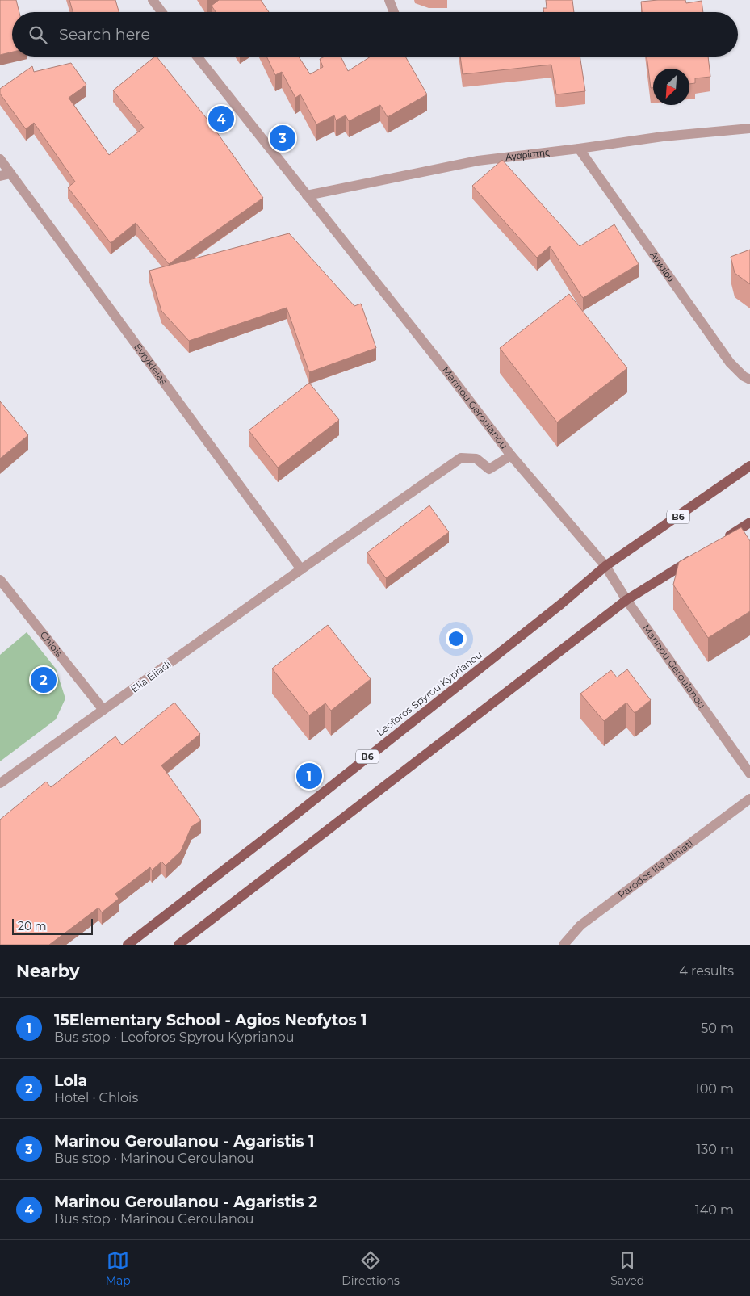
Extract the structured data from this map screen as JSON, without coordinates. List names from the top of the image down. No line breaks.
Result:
{"streets":{"main road":["B6","Leoforos Spyrou Kyprianou"],"street":["Αγαρίστης","Αγγαίου","Evrykleias","Marinou Geroulanou","Chlois","Elia Eliadi","Parodos Ilia Niniati"]},"crossings":[["Αγαρίστης","Αγγαίου"],["Αγαρίστης","Marinou Geroulanou"],["Evrykleias","Elia Eliadi"],["Marinou Geroulanou","Elia Eliadi"],["Marinou Geroulanou","Leoforos Spyrou Kyprianou"],["Chlois","Elia Eliadi"]],"scale_bar":"20 m","north":"bottom left","page":{"search":"Search here","pins":["4","3","2","1"],"scale":"20 m","heading":["Nearby","4 results"],"list":[{"mark":"1","name":"15Elementary School - Agios Neofytos 1","note":"Bus stop · Leoforos Spyrou Kyprianou","value":"50 m"},{"mark":"2","name":"Lola","note":"Hotel · Chlois","value":"100 m"},{"mark":"3","name":"Marinou Geroulanou - Agaristis 1","note":"Bus stop · Marinou Geroulanou","value":"130 m"},{"mark":"4","name":"Marinou Geroulanou - Agaristis 2","note":"Bus stop · Marinou Geroulanou","value":"140 m"}],"nav":["Map","Directions","Saved"]}}
